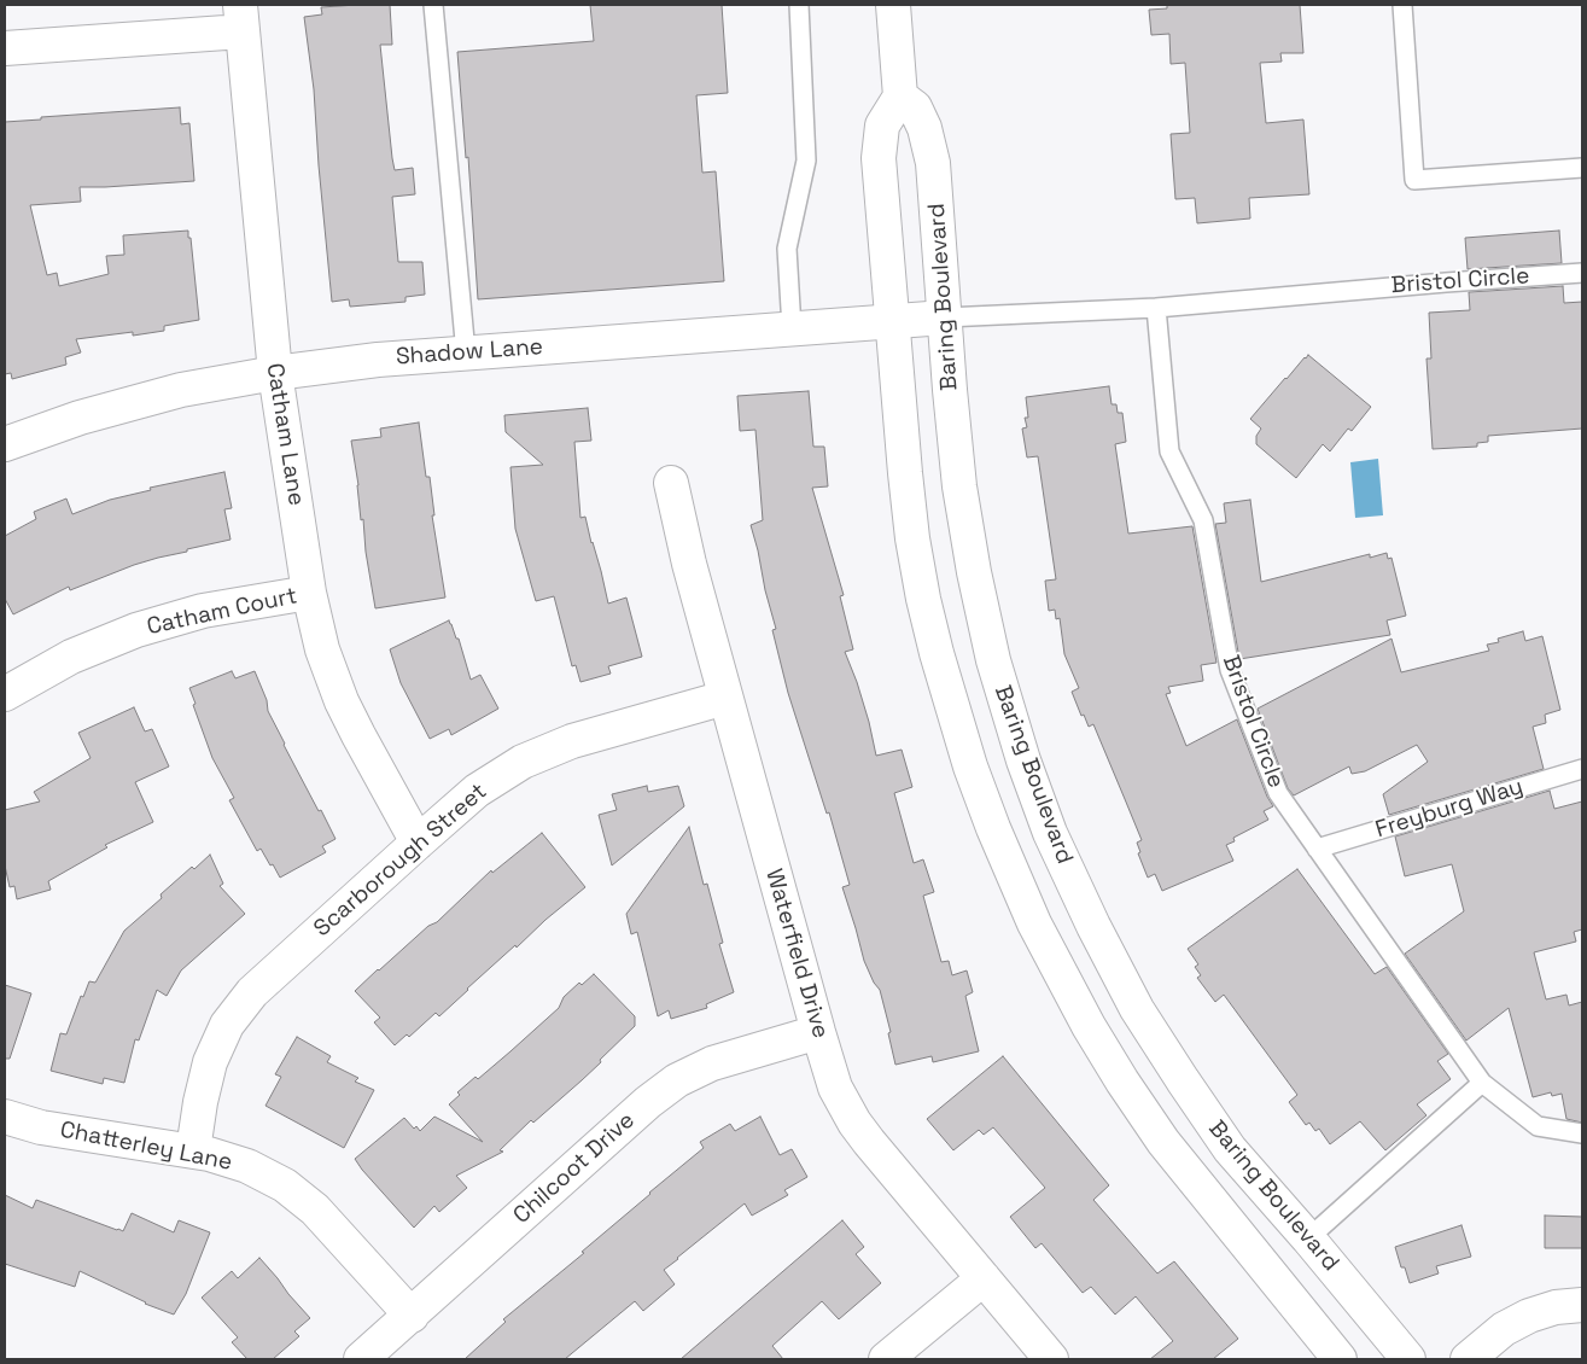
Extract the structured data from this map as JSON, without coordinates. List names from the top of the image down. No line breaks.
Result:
{"streets":{"street":["Baring Boulevard","Shadow Lane","Catham Lane","Catham Court","Scarborough Street","Waterfield Drive","Chatterley Lane","Chilcoot Drive"],"lane":["Bristol Circle","Freyburg Way"]},"crossings":[["Bristol Circle","Baring Boulevard"],["Bristol Circle","Shadow Lane"],["Bristol Circle","Freyburg Way"],["Baring Boulevard","Shadow Lane"],["Shadow Lane","Catham Lane"],["Catham Lane","Catham Court"],["Catham Lane","Scarborough Street"],["Scarborough Street","Waterfield Drive"],["Scarborough Street","Chatterley Lane"],["Waterfield Drive","Chilcoot Drive"],["Chatterley Lane","Chilcoot Drive"]]}
